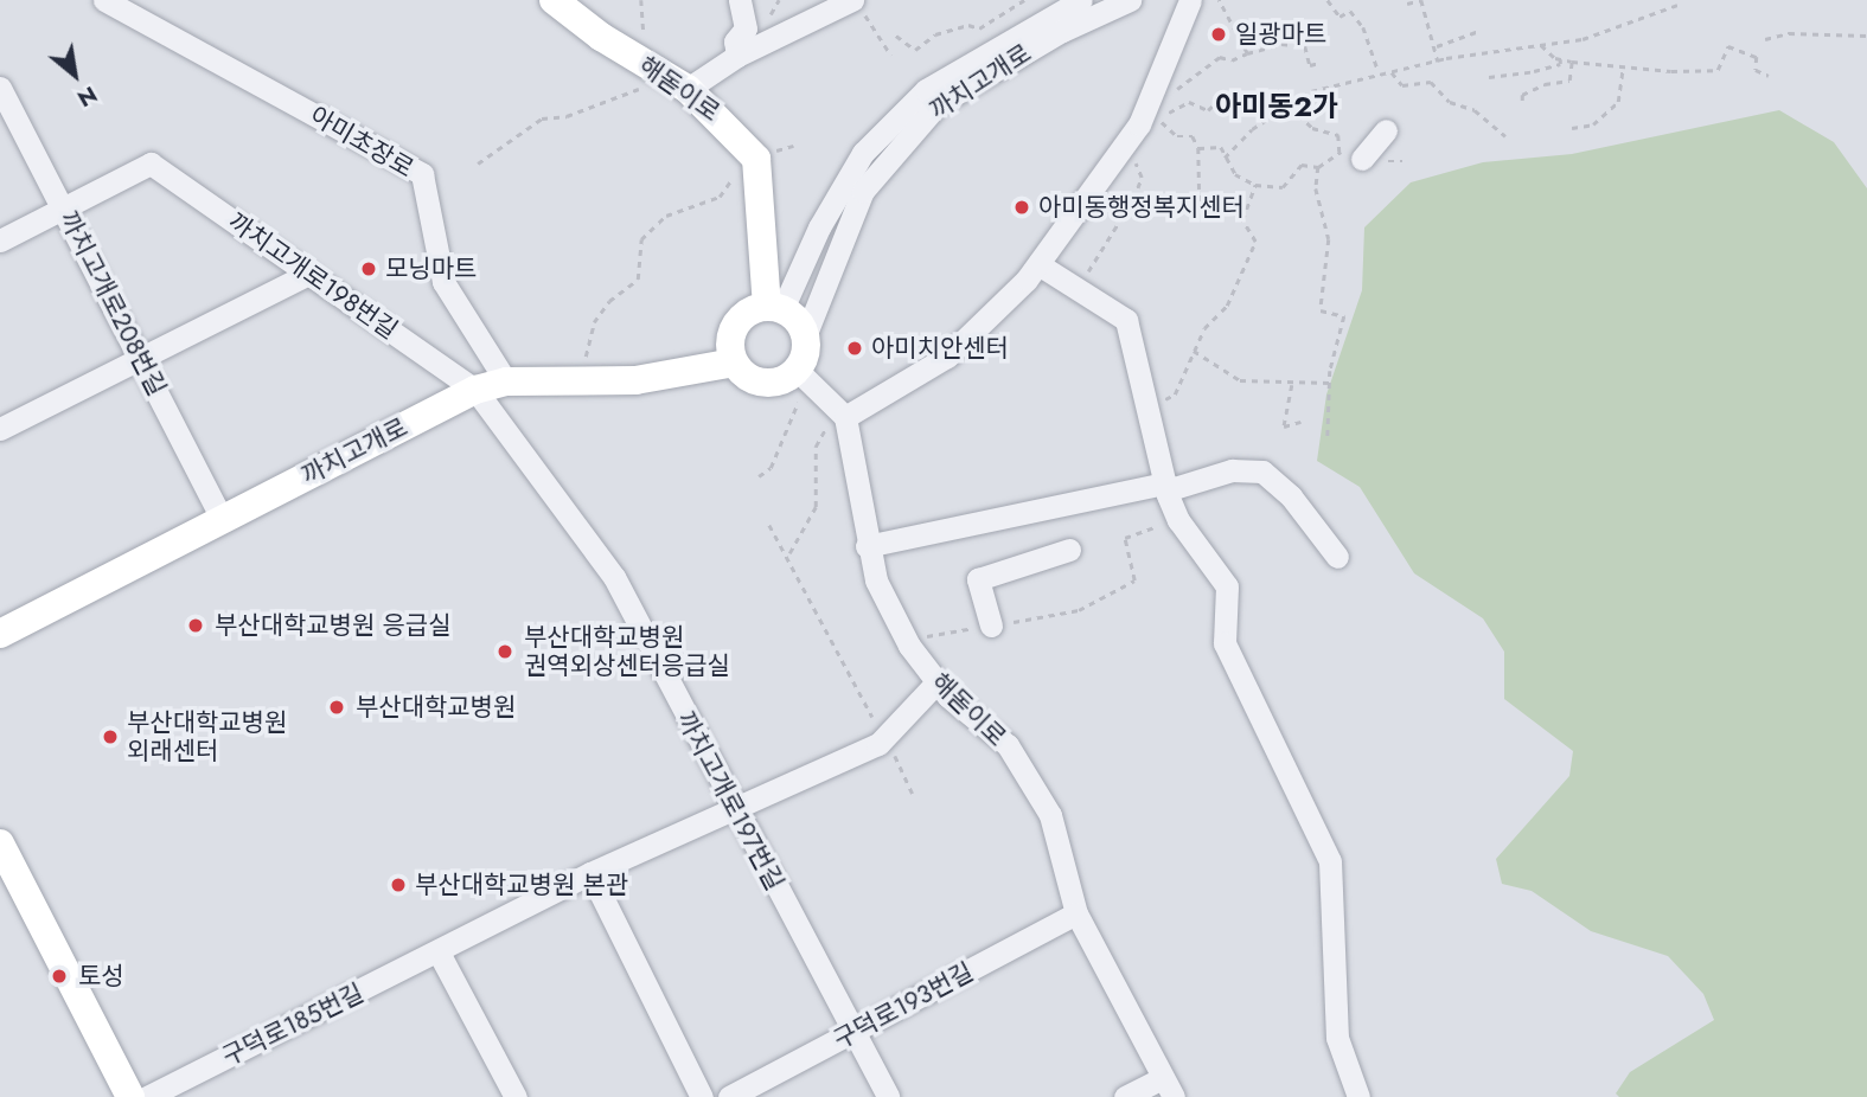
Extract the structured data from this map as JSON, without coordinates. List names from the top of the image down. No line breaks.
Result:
{"streets":{"main road":["까치고개로","해돋이로"],"street":["아미초장로","까치고개로198번길","까치고개로208번길","까치고개로197번길","구덕로193번길","구덕로185번길"]},"crossings":[["까치고개로","아미초장로"],["까치고개로","까치고개로198번길"],["까치고개로","까치고개로208번길"],["까치고개로","까치고개로197번길"],["해돋이로","구덕로193번길"],["해돋이로","구덕로185번길"],["까치고개로198번길","까치고개로208번길"],["까치고개로198번길","까치고개로197번길"],["까치고개로197번길","구덕로193번길"],["까치고개로197번길","구덕로185번길"]],"districts":["아미동2가"],"places":["일광마트","아미동행정복지센터","모닝마트","아미치안센터","부산대학교병원 응급실","부산대학교병원 권역외상센터응급실","부산대학교병원","부산대학교병원 외래센터","부산대학교병원 본관","토성"],"north":"bottom right"}
